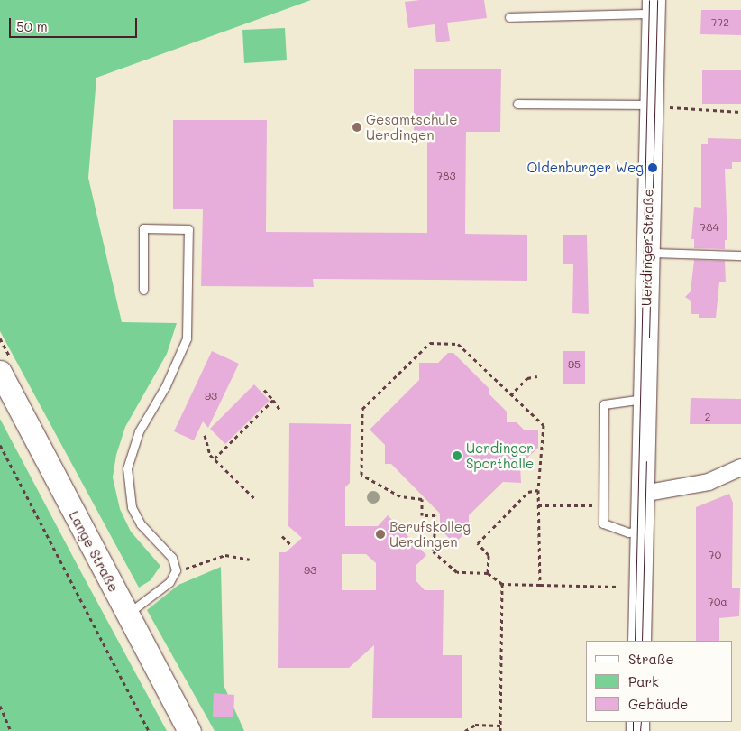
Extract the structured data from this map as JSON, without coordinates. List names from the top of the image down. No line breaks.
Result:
{"streets":{"street":["Uerdinger Straße","Lange Straße"]},"places":["Gesamtschule Uerdingen","Oldenburger Weg","Uerdinger Sporthalle","Berufskolleg Uerdingen"],"house_numbers":["772","783","784","95","93","2","70","93","70a"],"legend":["Straße","Park","Gebäude"],"scale_bar":"50 m"}
